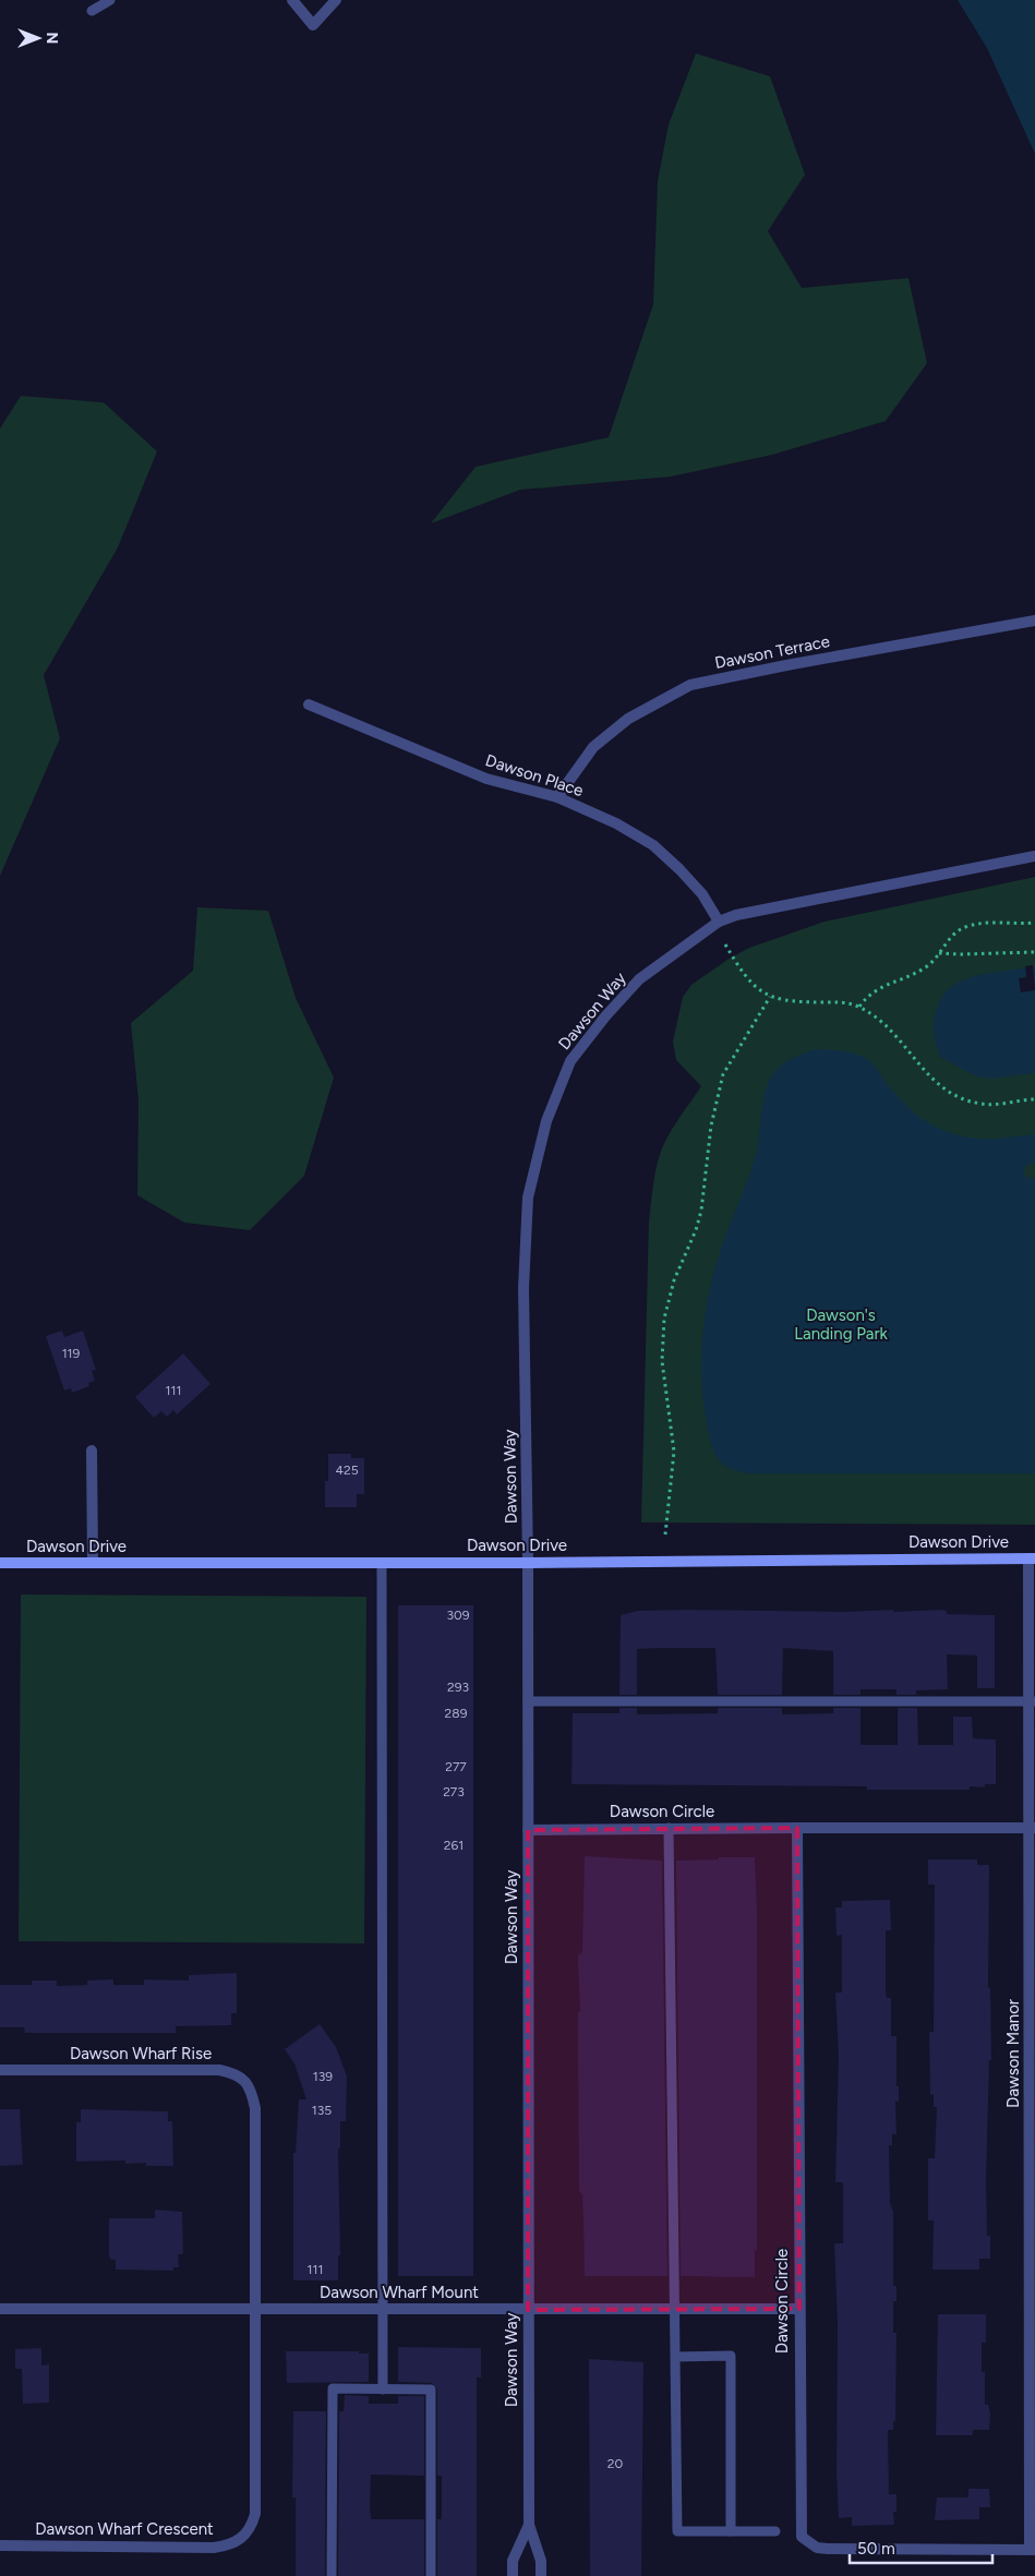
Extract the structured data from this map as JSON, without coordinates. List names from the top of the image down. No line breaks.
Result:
{"streets":{"street":["Dawson Terrace","Dawson Place","Dawson Way","Dawson Drive","Dawson Circle","Dawson Wharf Rise","Dawson Manor","Dawson Wharf Mount","Dawson Wharf Crescent"]},"crossings":[["Dawson Terrace","Dawson Place"],["Dawson Place","Dawson Way"],["Dawson Way","Dawson Drive"],["Dawson Way","Dawson Circle"],["Dawson Way","Dawson Wharf Mount"],["Dawson Drive","Dawson Manor"],["Dawson Circle","Dawson Manor"],["Dawson Circle","Dawson Wharf Mount"],["Dawson Wharf Rise","Dawson Wharf Mount"],["Dawson Wharf Rise","Dawson Wharf Crescent"],["Dawson Wharf Mount","Dawson Wharf Crescent"]],"parks":["Dawson's Landing Park"],"house_numbers":["119","111","425","309","293","289","277","273","261","139","135","111","20"],"scale_bar":"50 m","north":"right"}
